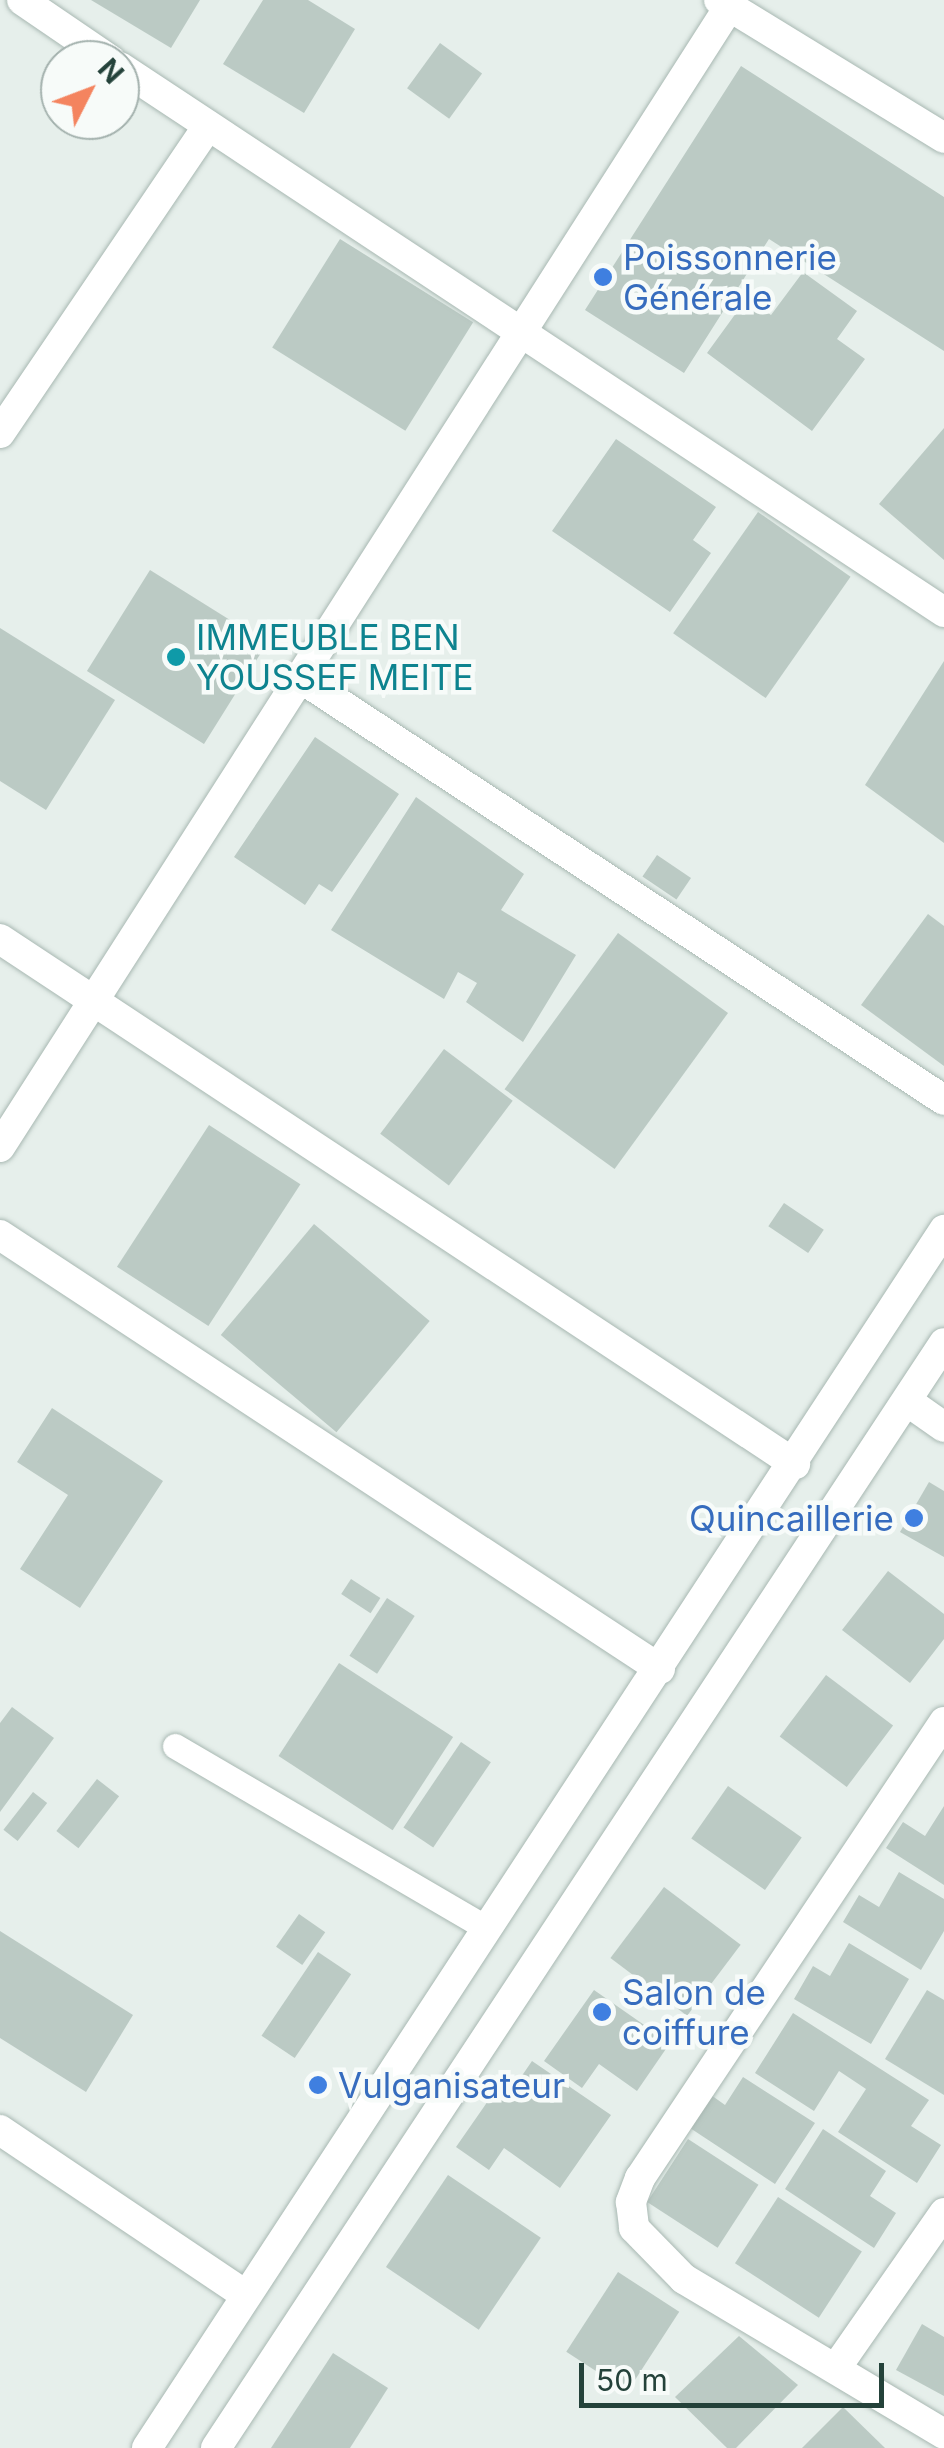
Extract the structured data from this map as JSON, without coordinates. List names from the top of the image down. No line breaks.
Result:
{"places":["Poissonnerie Générale","IMMEUBLE BEN YOUSSEF MEITE","Quincaillerie","Salon de coiffure","Vulganisateur"],"scale_bar":"50 m","north":"top right"}
